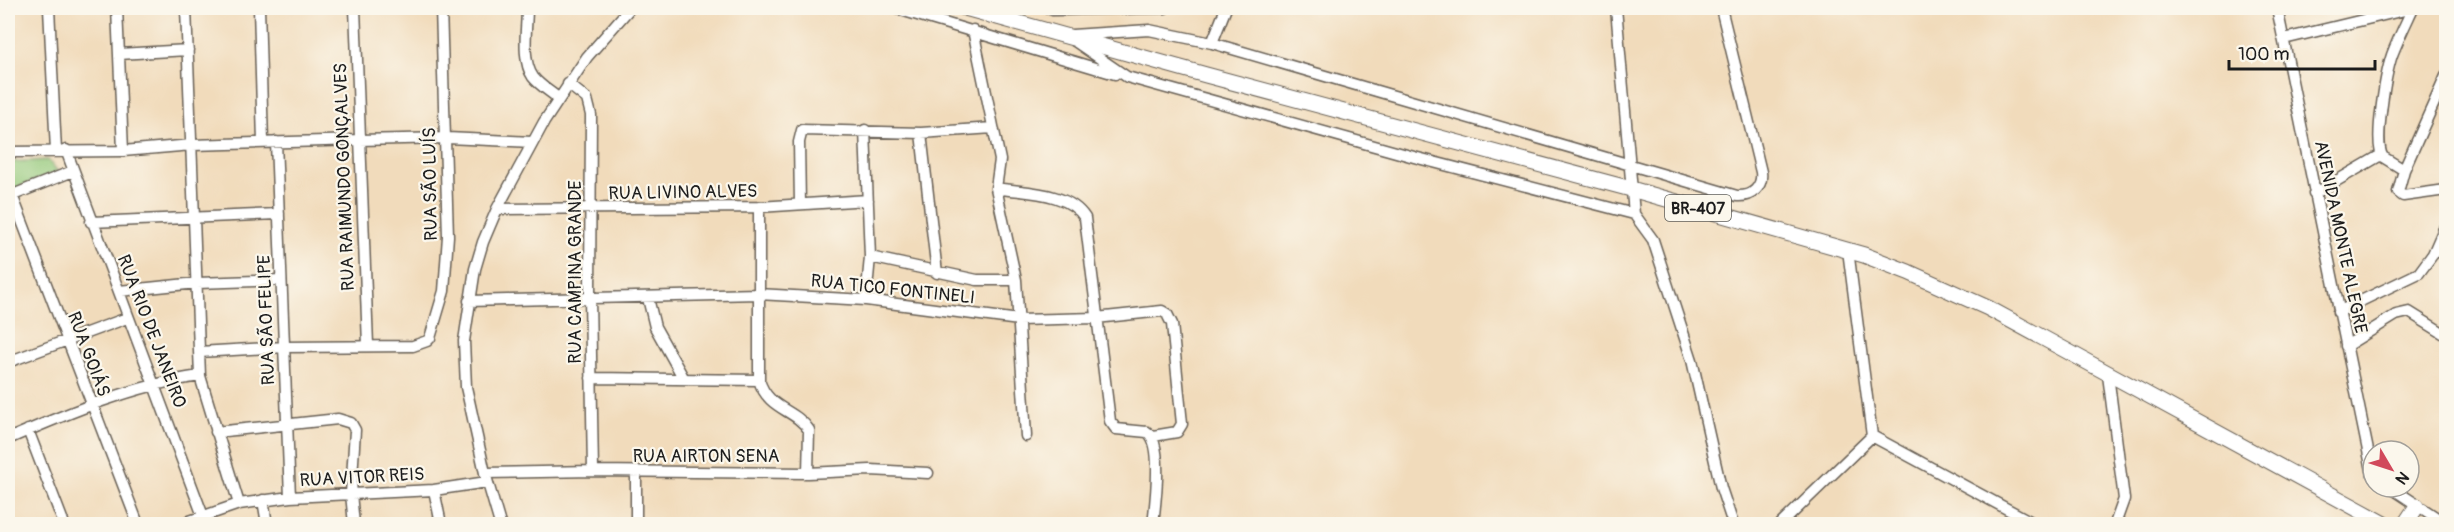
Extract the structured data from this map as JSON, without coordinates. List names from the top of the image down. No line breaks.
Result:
{"streets":{"highway":["BR-407"],"street":["RUA RAIMUNDO GONÇALVES","RUA SÃO LUÍS","RUA LIVINO ALVES","AVENIDA MONTE ALEGRE","RUA CAMPINA GRANDE","RUA TICO FONTINELI","RUA SÃO FELIPE","RUA RIO DE JANEIRO","RUA GOIÁS","RUA AIRTON SENA","RUA VITOR REIS"]},"crossings":[["RUA RAIMUNDO GONÇALVES","RUA SÃO LUÍS"],["RUA LIVINO ALVES","RUA CAMPINA GRANDE"],["RUA CAMPINA GRANDE","RUA TICO FONTINELI"],["RUA CAMPINA GRANDE","RUA AIRTON SENA"],["RUA SÃO FELIPE","RUA VITOR REIS"],["RUA RIO DE JANEIRO","RUA VITOR REIS"],["RUA AIRTON SENA","RUA VITOR REIS"]],"scale_bar":"100 m","north":"bottom right"}
